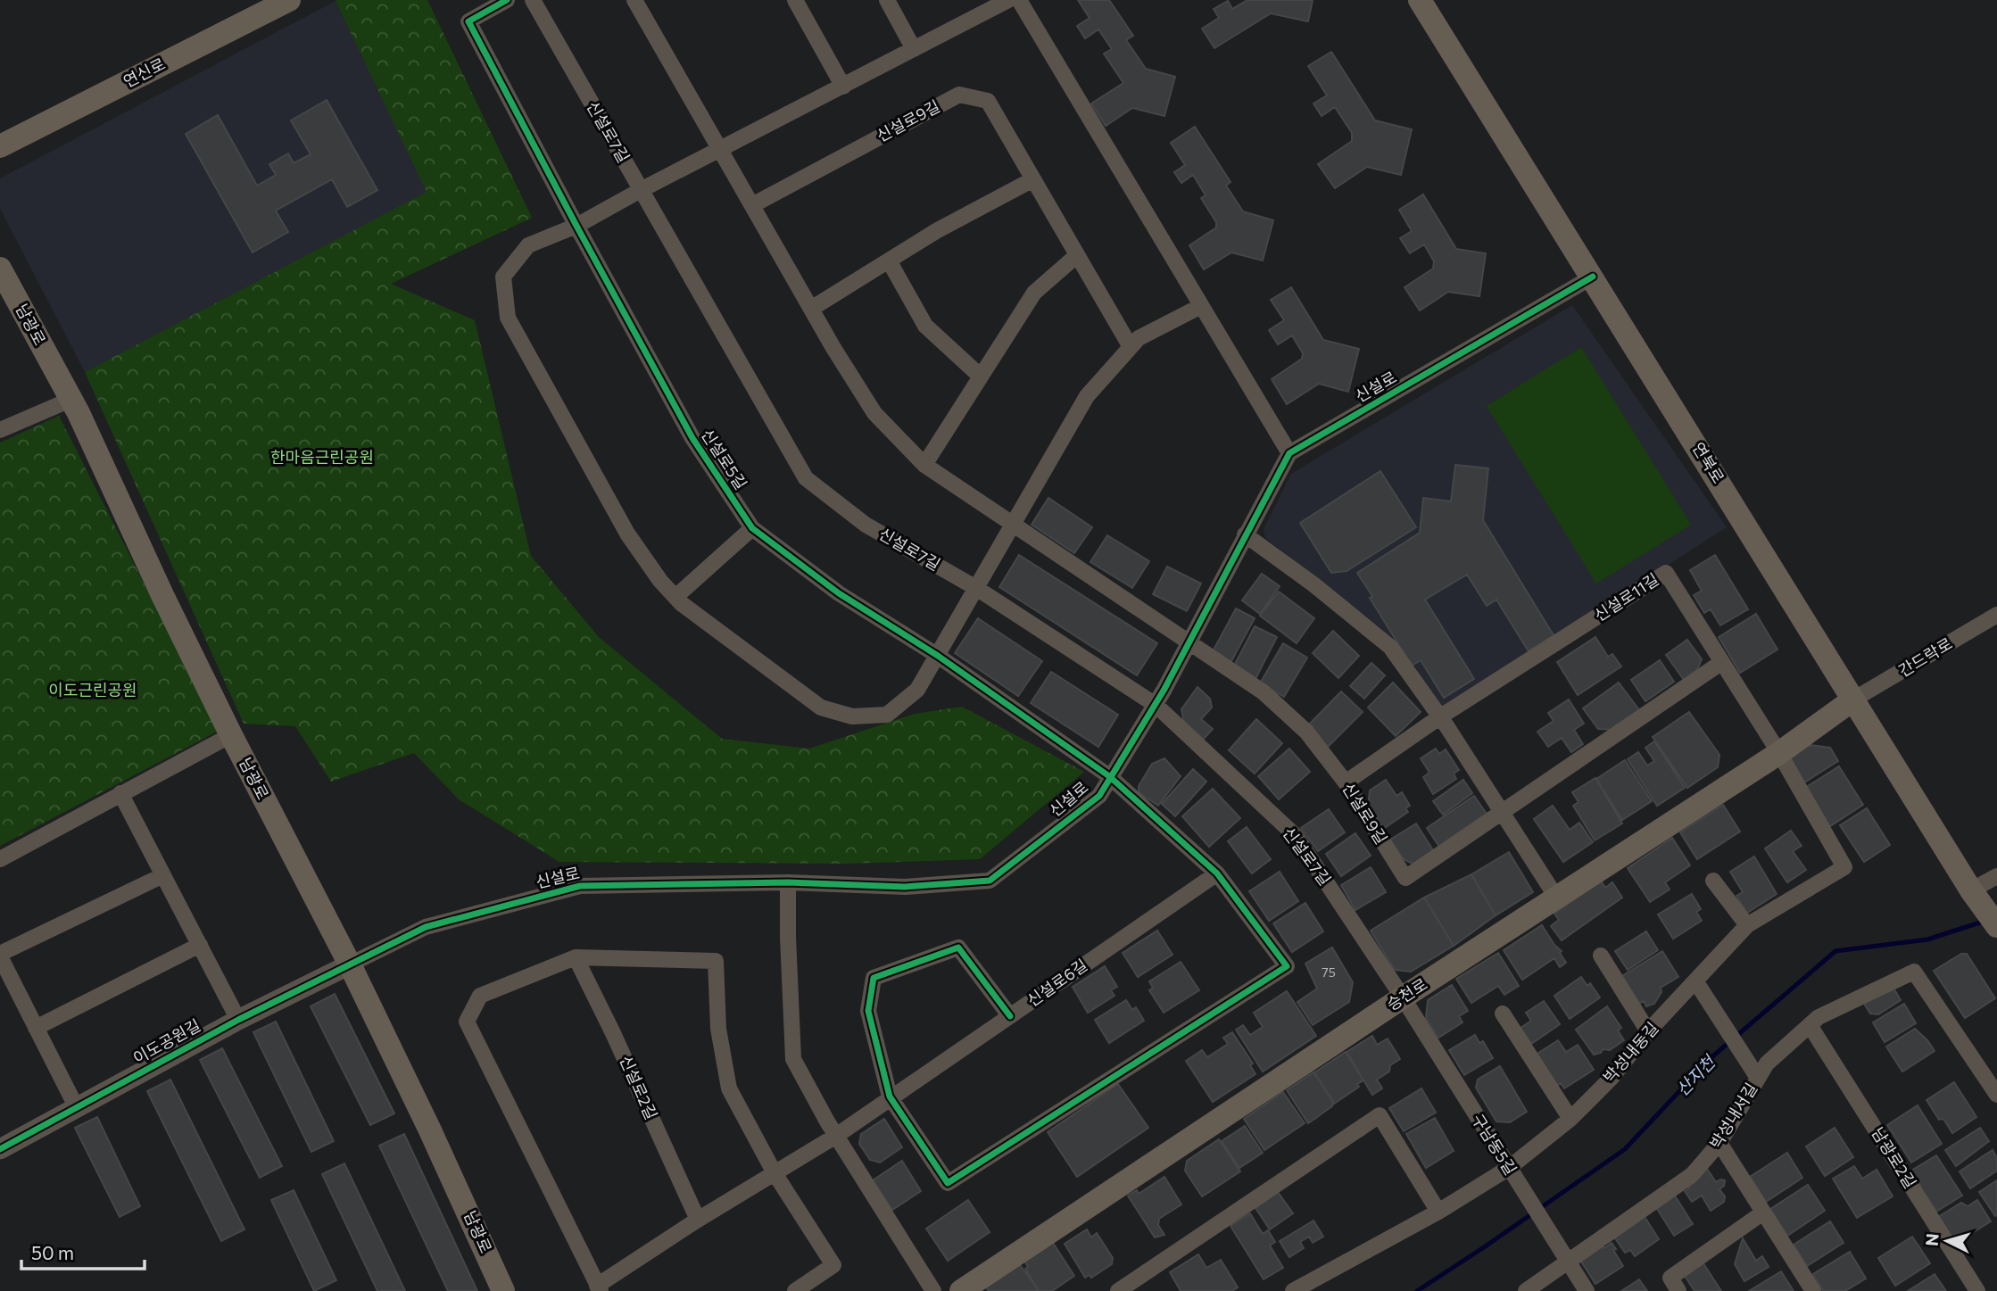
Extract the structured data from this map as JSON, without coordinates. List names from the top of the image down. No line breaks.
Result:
{"streets":{"main road":["연신로","남광로","연북로","승천로"],"street":["신설로9길","신설로7길","신설로","신설로5길","신설로11길","간드락로","신설로6길","이도공원길","박성내동길","신설로2길","박성내서길","구남동5길","남광로2길"]},"crossings":[["신설로9길","신설로"],["신설로9길","신설로11길"],["신설로7길","신설로"],["신설로7길","승천로"],["신설로7길","구남동5길"],["남광로","신설로"],["남광로","이도공원길"],["신설로","신설로5길"],["신설로","연북로"],["신설로","이도공원길"],["신설로5길","신설로6길"],["연북로","간드락로"],["연북로","승천로"],["신설로11길","승천로"],["신설로11길","박성내동길"],["간드락로","승천로"],["승천로","박성내동길"],["승천로","구남동5길"],["박성내동길","구남동5길"],["박성내서길","구남동5길"],["박성내서길","남광로2길"]],"water":["산지천"],"parks":["한마음근린공원","이도근린공원"],"house_numbers":["75"],"scale_bar":"50 m","north":"left"}
